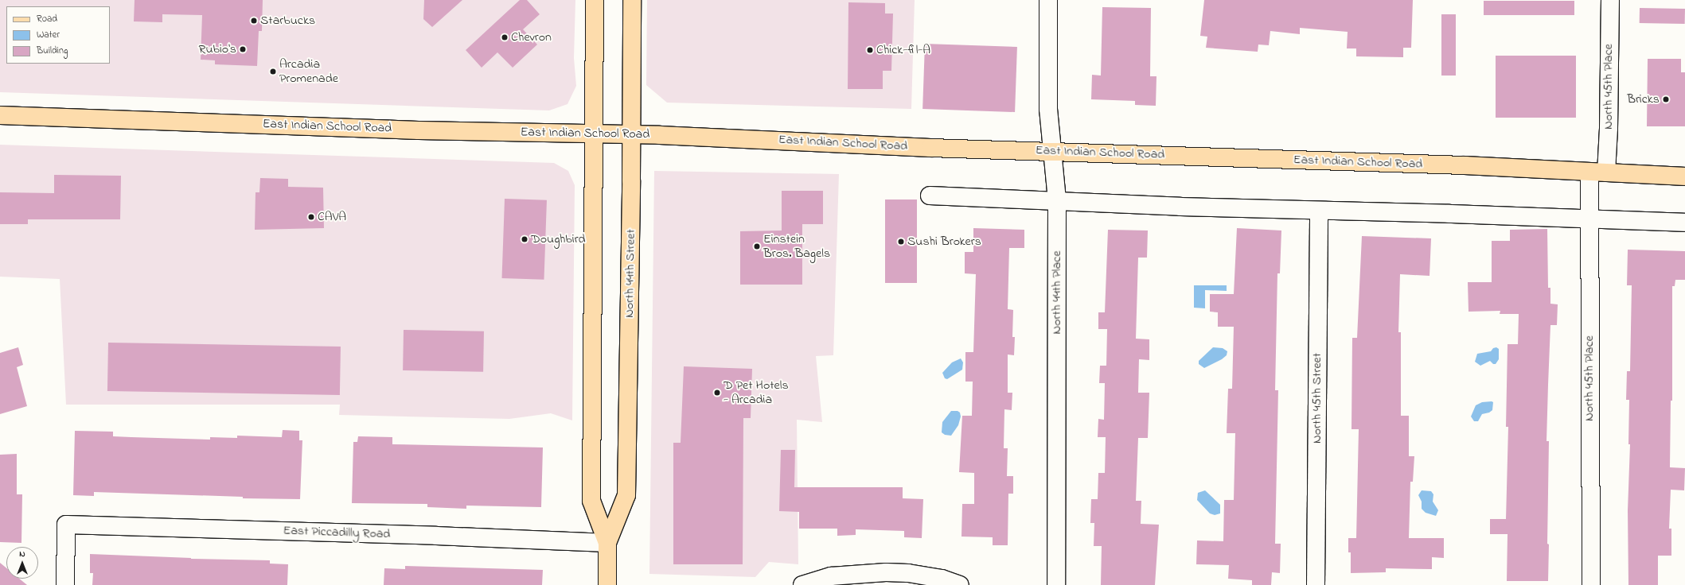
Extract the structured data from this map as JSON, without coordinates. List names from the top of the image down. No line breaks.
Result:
{"streets":{"main road":["East Indian School Road","North 44th Street"],"street":["North 45th Place","North 44th Place","North 45th Street","East Piccadilly Road"]},"crossings":[["North 45th Place","East Indian School Road"],["East Indian School Road","North 44th Street"],["East Indian School Road","North 44th Place"],["North 44th Street","East Piccadilly Road"]],"places":["Starbucks","Chevron","Rubio's","Chick-fil-A","Arcadia Promenade","Bricks","CAVA","Doughbird","Sushi Brokers","Einstein Bros. Bagels","D Pet Hotels - Arcadia"],"legend":["Road","Water","Building"],"north":"top"}
